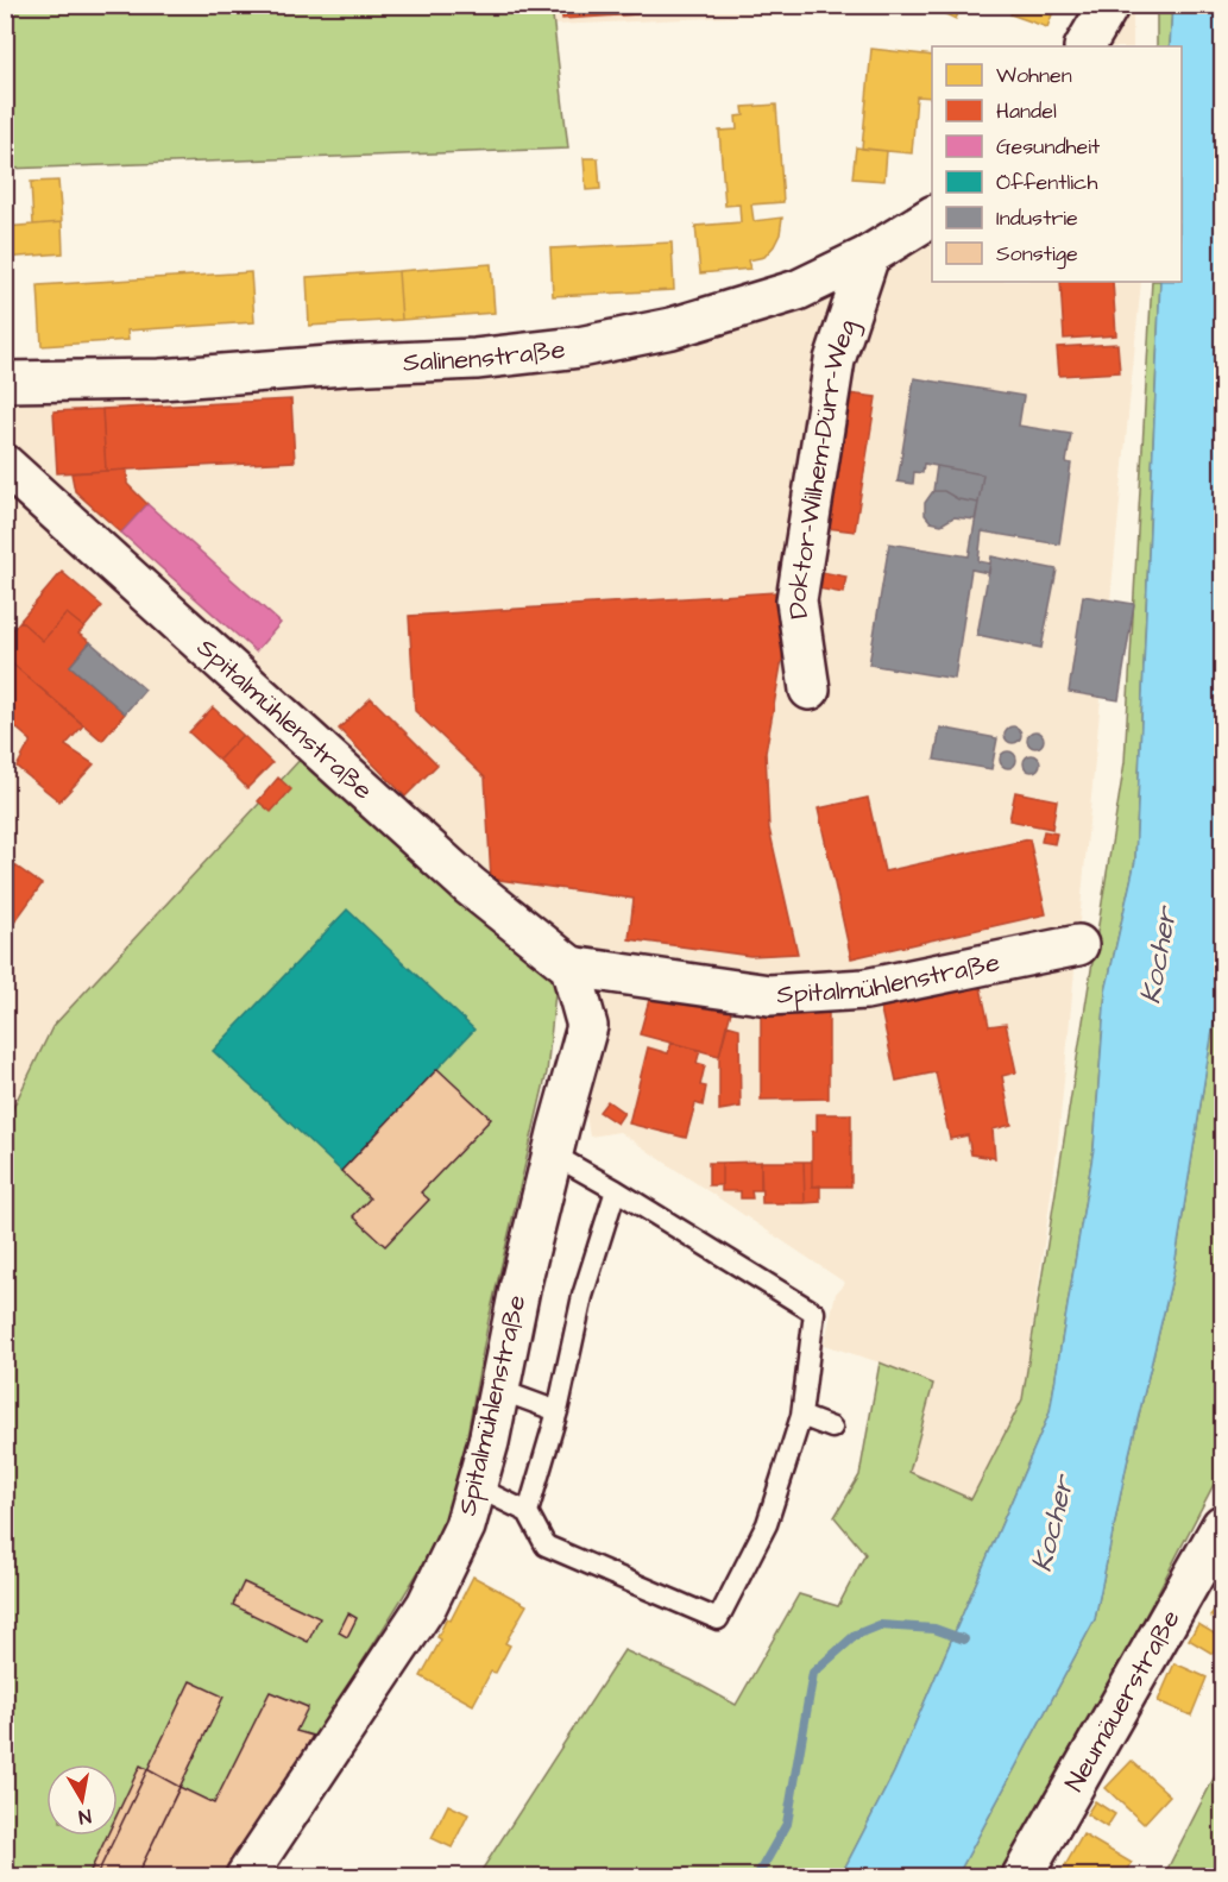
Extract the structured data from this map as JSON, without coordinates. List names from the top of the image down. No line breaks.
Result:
{"streets":{"street":["Salinenstraße","Doktor-Wilhem-Dürr-Weg","Spitalmühlenstraße","Neumäuerstraße"]},"crossings":[["Salinenstraße","Doktor-Wilhem-Dürr-Weg"]],"water":["Kocher"],"legend":["Wohnen","Handel","Gesundheit","Öffentlich","Industrie","Sonstige"],"north":"bottom"}
